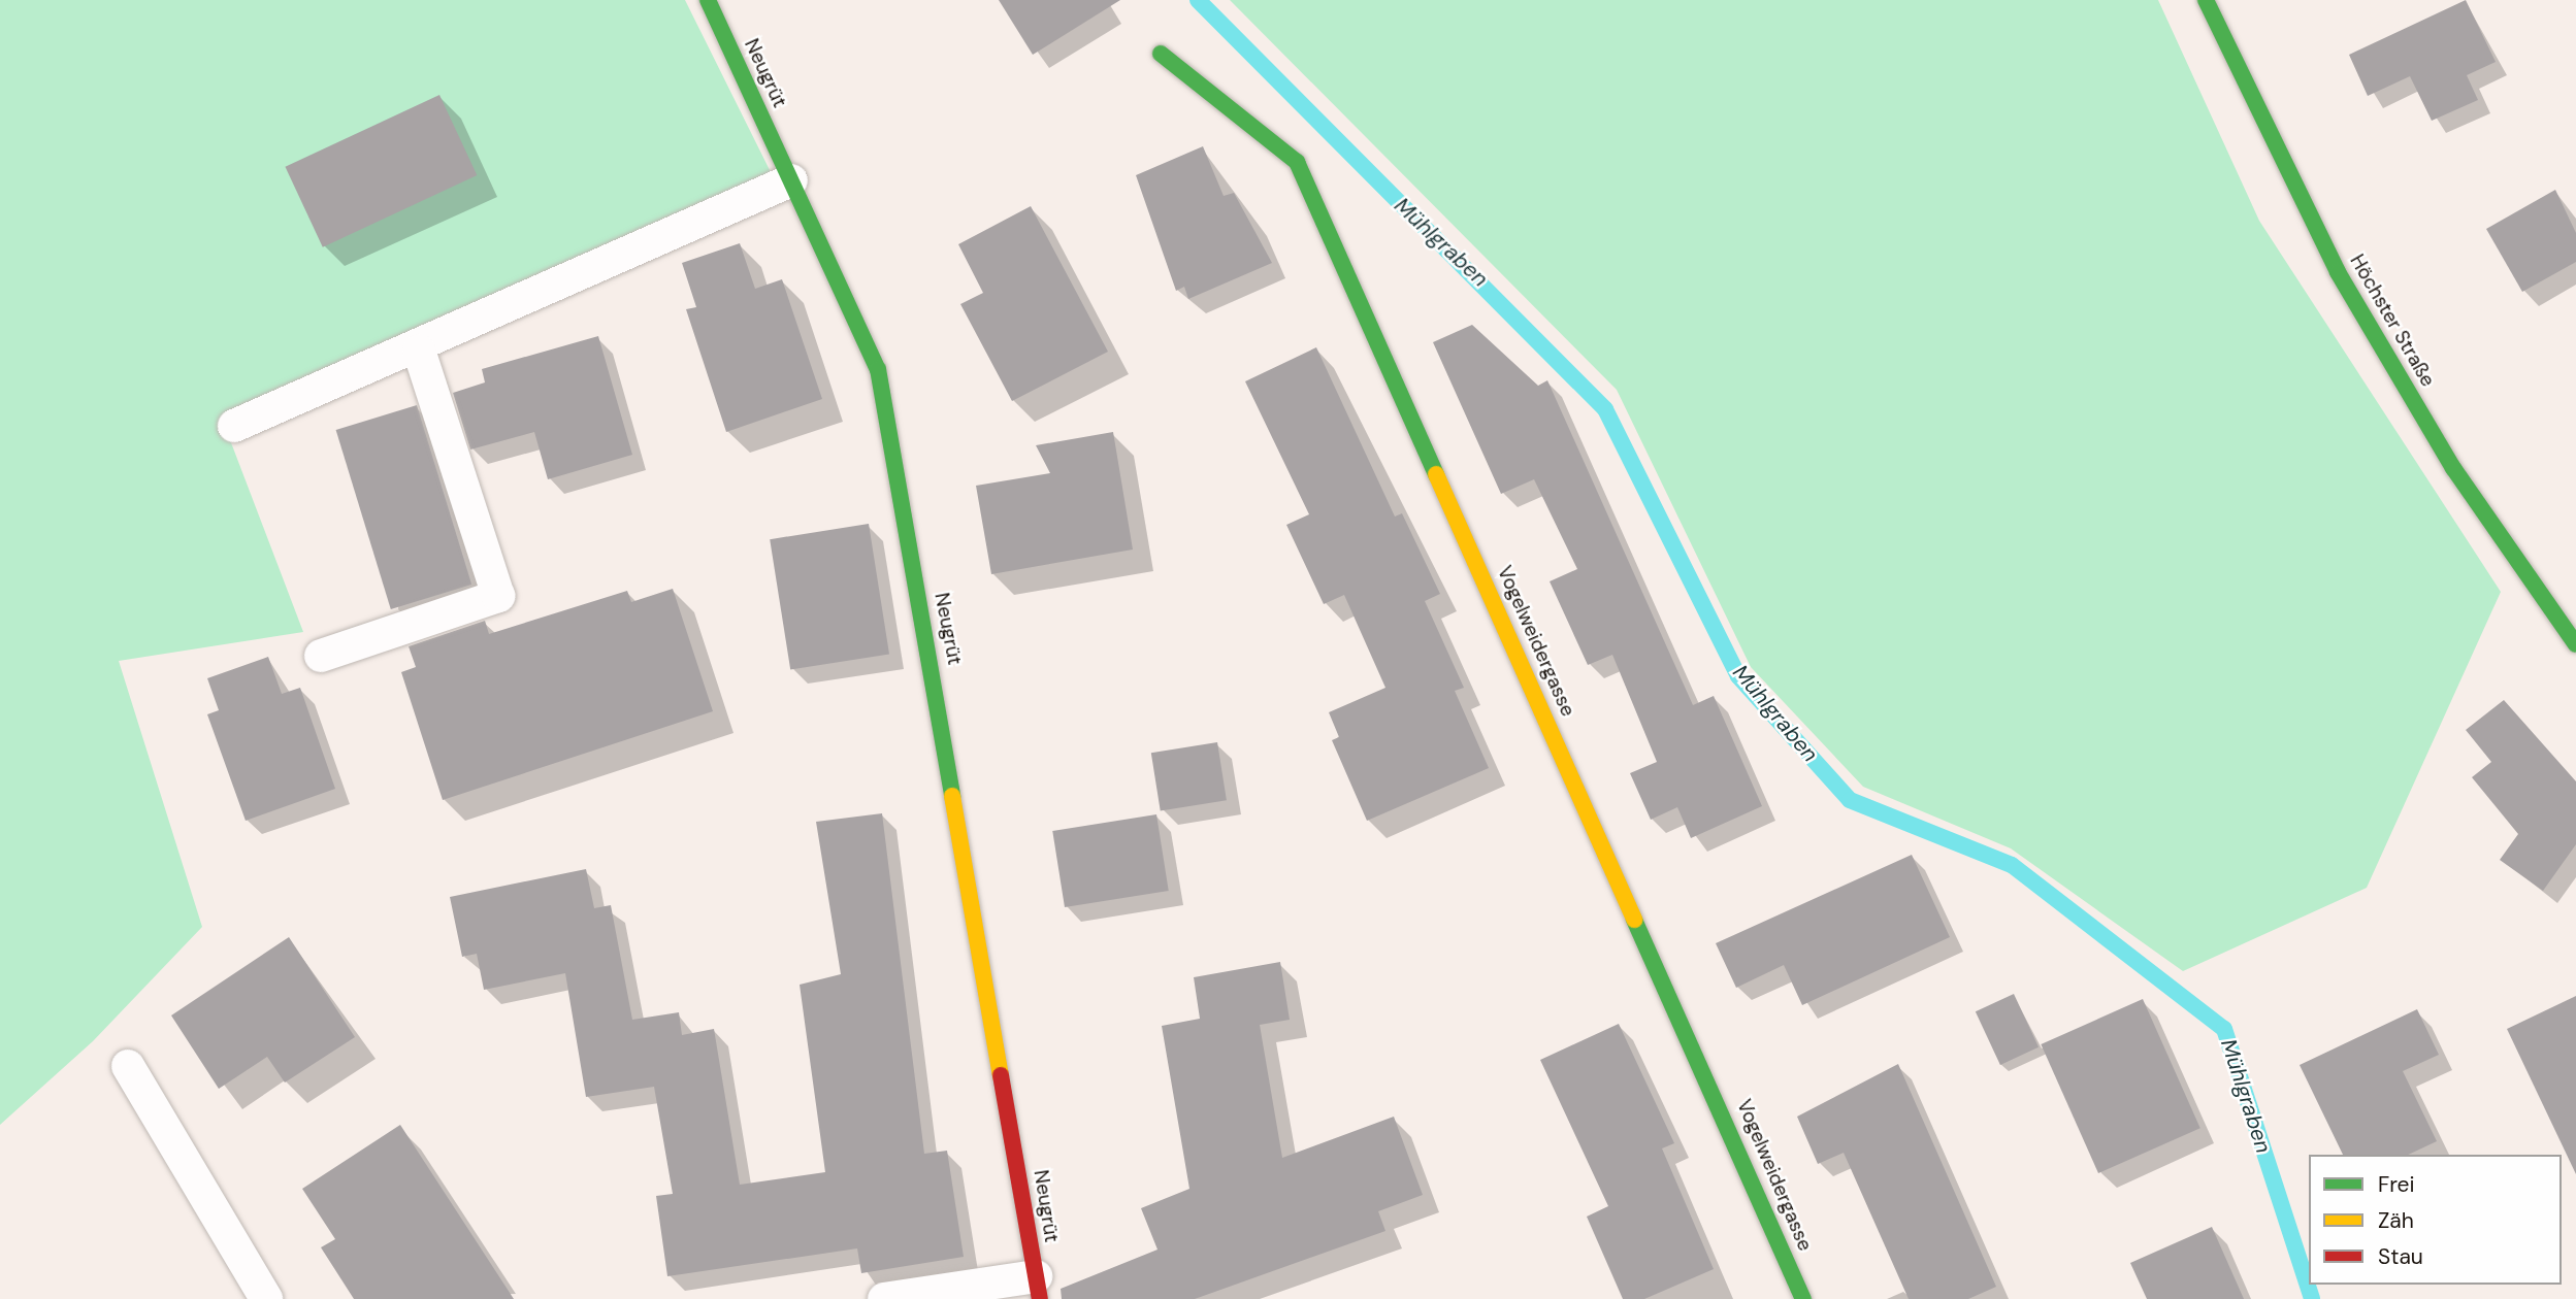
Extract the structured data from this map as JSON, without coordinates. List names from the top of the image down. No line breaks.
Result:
{"streets":{"street":["Neugrüt","Höchster Straße","Vogelweidergasse"]},"water":["Mühlgraben"],"legend":["Frei","Zäh","Stau"]}
